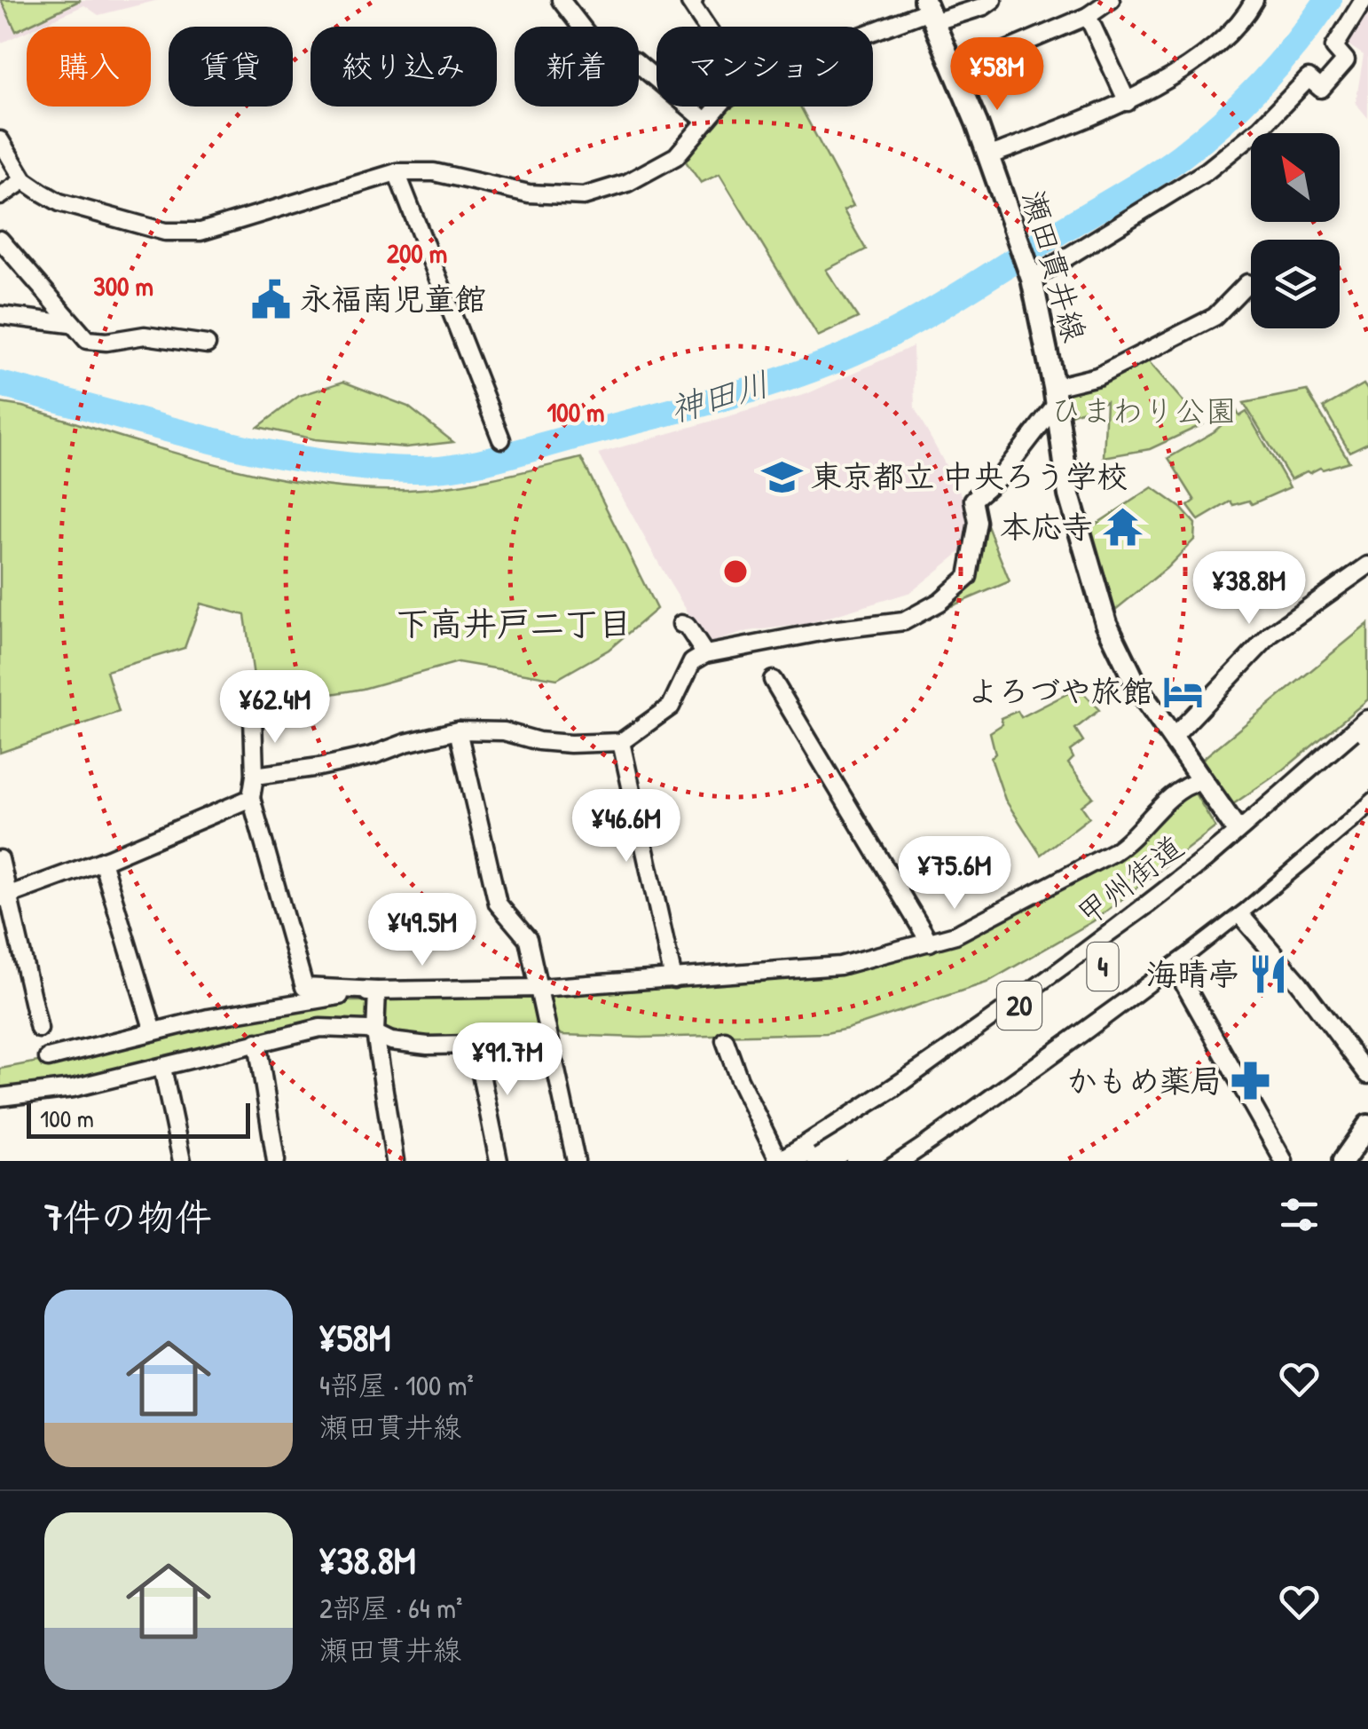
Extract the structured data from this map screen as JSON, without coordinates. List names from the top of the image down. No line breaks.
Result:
{"streets":{"highway":["甲州街道","4","20"],"main road":["瀬田貫井線"]},"crossings":[["瀬田貫井線","甲州街道"],["瀬田貫井線","20"]],"districts":["下高井戸二丁目"],"water":["神田川"],"parks":["ひまわり公園"],"places":{"public building":["永福南児童館"],"school or university":["東京都立 中央ろう学校"],"temple":["本応寺"],"hotel":["よろづや旅館"],"restaurant":["海晴亭"],"pharmacy":["かもめ薬局"]},"scale_bar":"100 m","north":"top left","page":{"chip":["購入","賃貸","絞り込み","新着","マンション"],"price":["¥58M","¥38.8M","¥62.4M","¥46.6M","¥75.6M","¥49.5M","¥91.7M"],"scale":"100 m","heading":"7件の物件","list":[{"name":"¥58M","note":"4部屋 · 100 m² · 瀬田貫井線"},{"name":"¥38.8M","note":"2部屋 · 64 m² · 瀬田貫井線"}]},"rings":["200 m","300 m","100 m"]}
